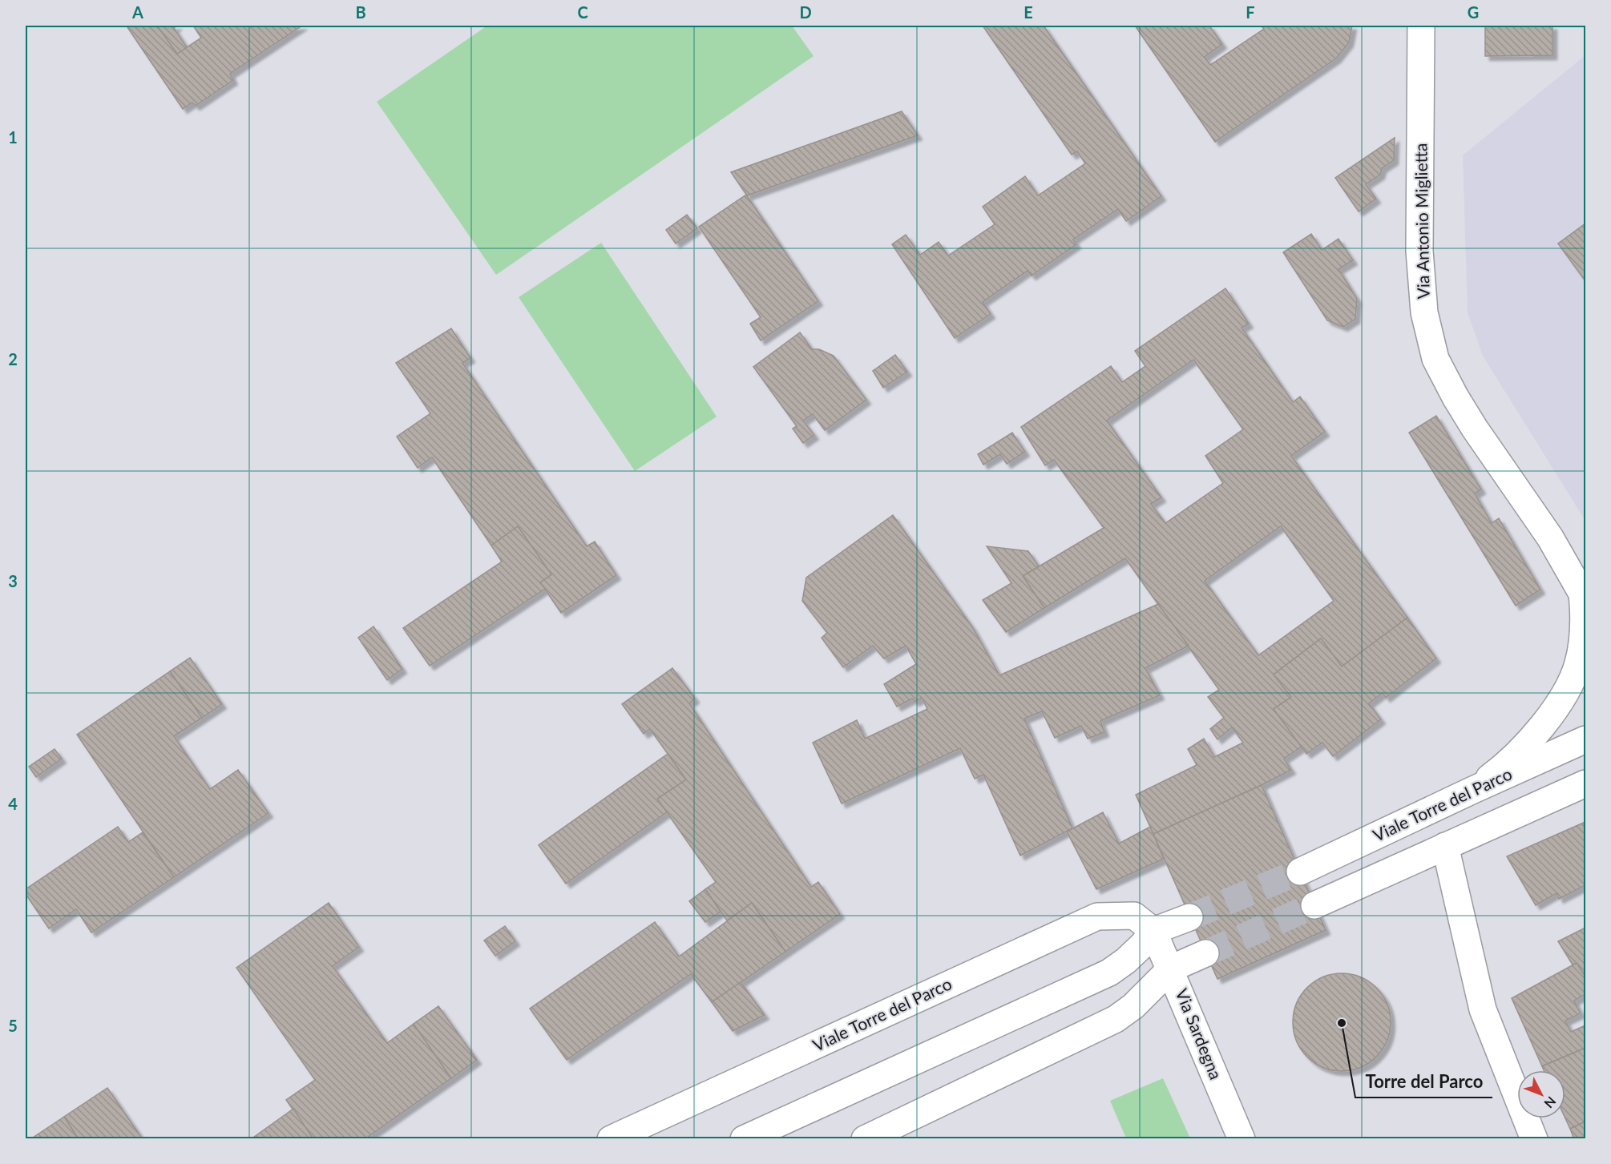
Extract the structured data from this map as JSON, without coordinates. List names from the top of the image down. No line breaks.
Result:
{"streets":{"street":["Via Antonio Miglietta","Viale Torre del Parco","Via Sardegna"]},"crossings":[["Viale Torre del Parco","Via Sardegna"]],"places":["Torre del Parco"],"north":"bottom right","grid":{"columns":["A","B","C","D","E","F","G"],"rows":["1","2","3","4","5"]}}
